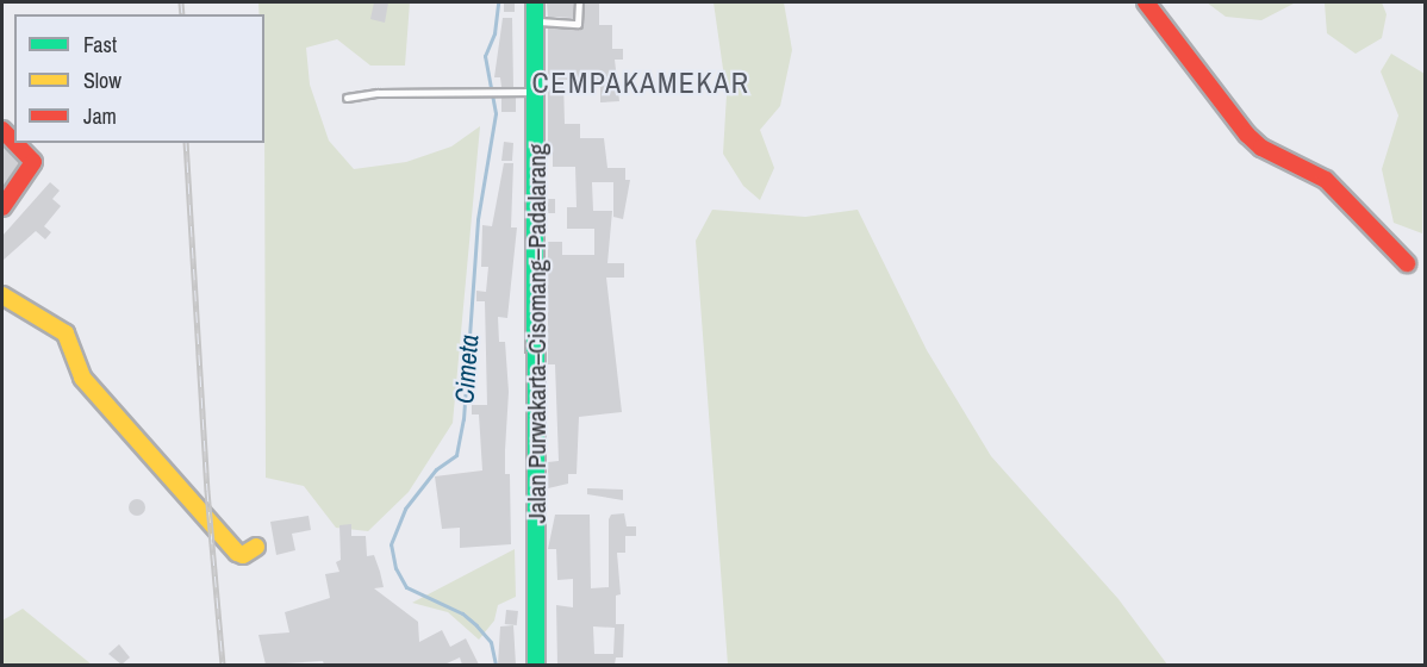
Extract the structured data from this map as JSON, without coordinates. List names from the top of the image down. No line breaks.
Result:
{"streets":{"main road":["Jalan Purwakarta–Cisomang–Padalarang"]},"districts":["CEMPAKAMEKAR"],"water":["Cimeta"],"legend":["Fast","Slow","Jam"]}
